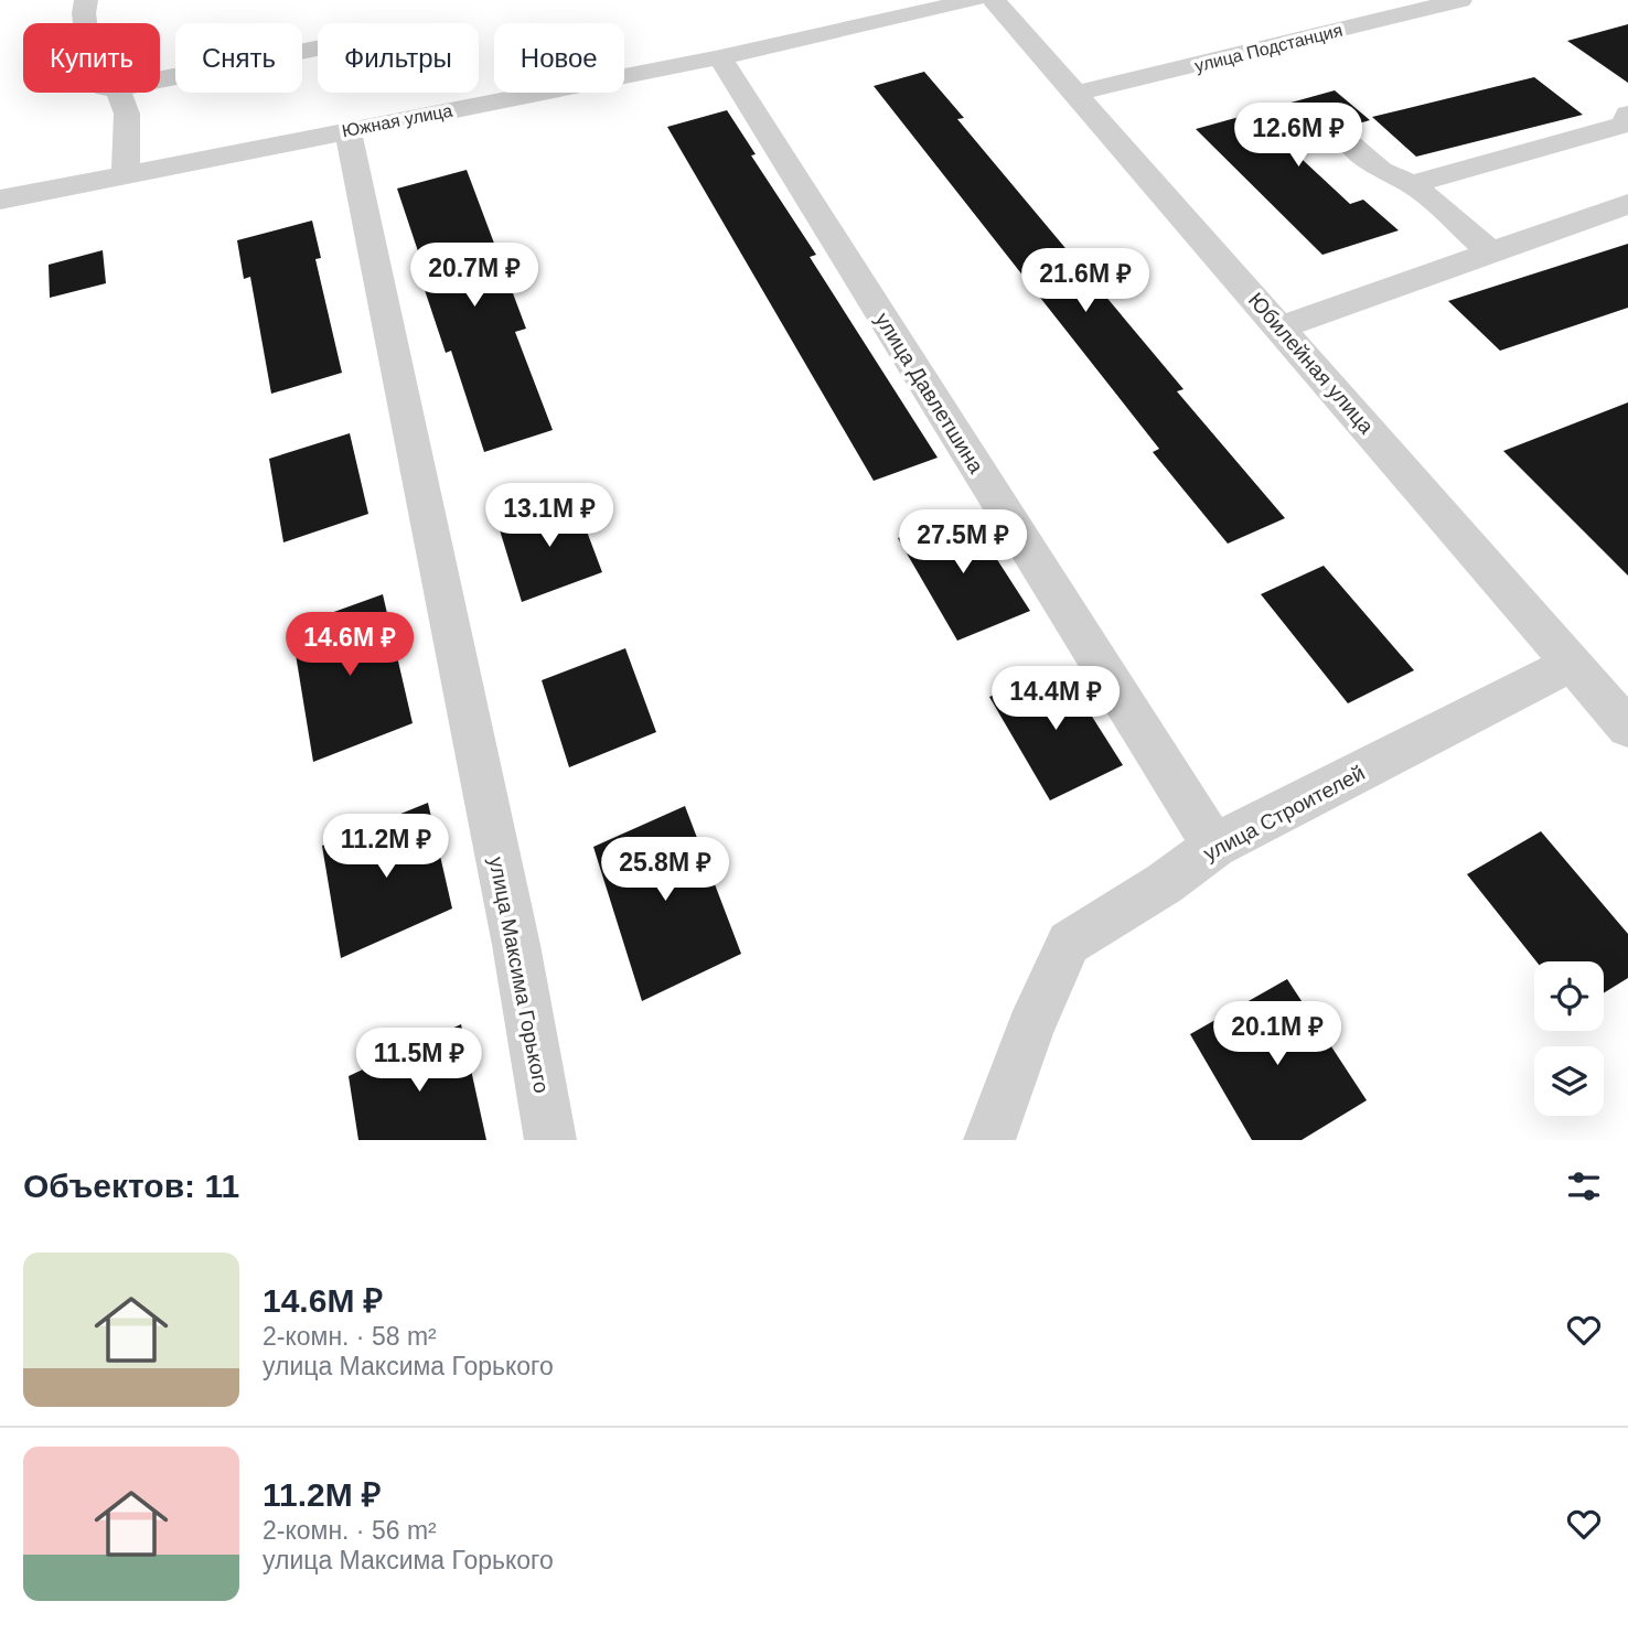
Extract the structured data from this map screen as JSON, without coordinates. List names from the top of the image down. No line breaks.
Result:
{"streets":{"street":["улица Подстанция","Южная улица","Юбилейная улица","улица Давлетшина","улица Строителей","улица Максима Горького"]},"crossings":[["улица Подстанция","Юбилейная улица"],["Южная улица","улица Давлетшина"],["Южная улица","улица Максима Горького"],["Юбилейная улица","улица Строителей"],["улица Давлетшина","улица Строителей"]],"page":{"chip":["Купить","Снять","Фильтры","Новое"],"price":["12.6M ₽","20.7M ₽","21.6M ₽","13.1M ₽","27.5M ₽","14.6M ₽","14.4M ₽","11.2M ₽","25.8M ₽","20.1M ₽","11.5M ₽"],"heading":"Объектов: 11","list":[{"name":"14.6M ₽","note":"2-комн. · 58 m² · улица Максима Горького"},{"name":"11.2M ₽","note":"2-комн. · 56 m² · улица Максима Горького"}]}}
